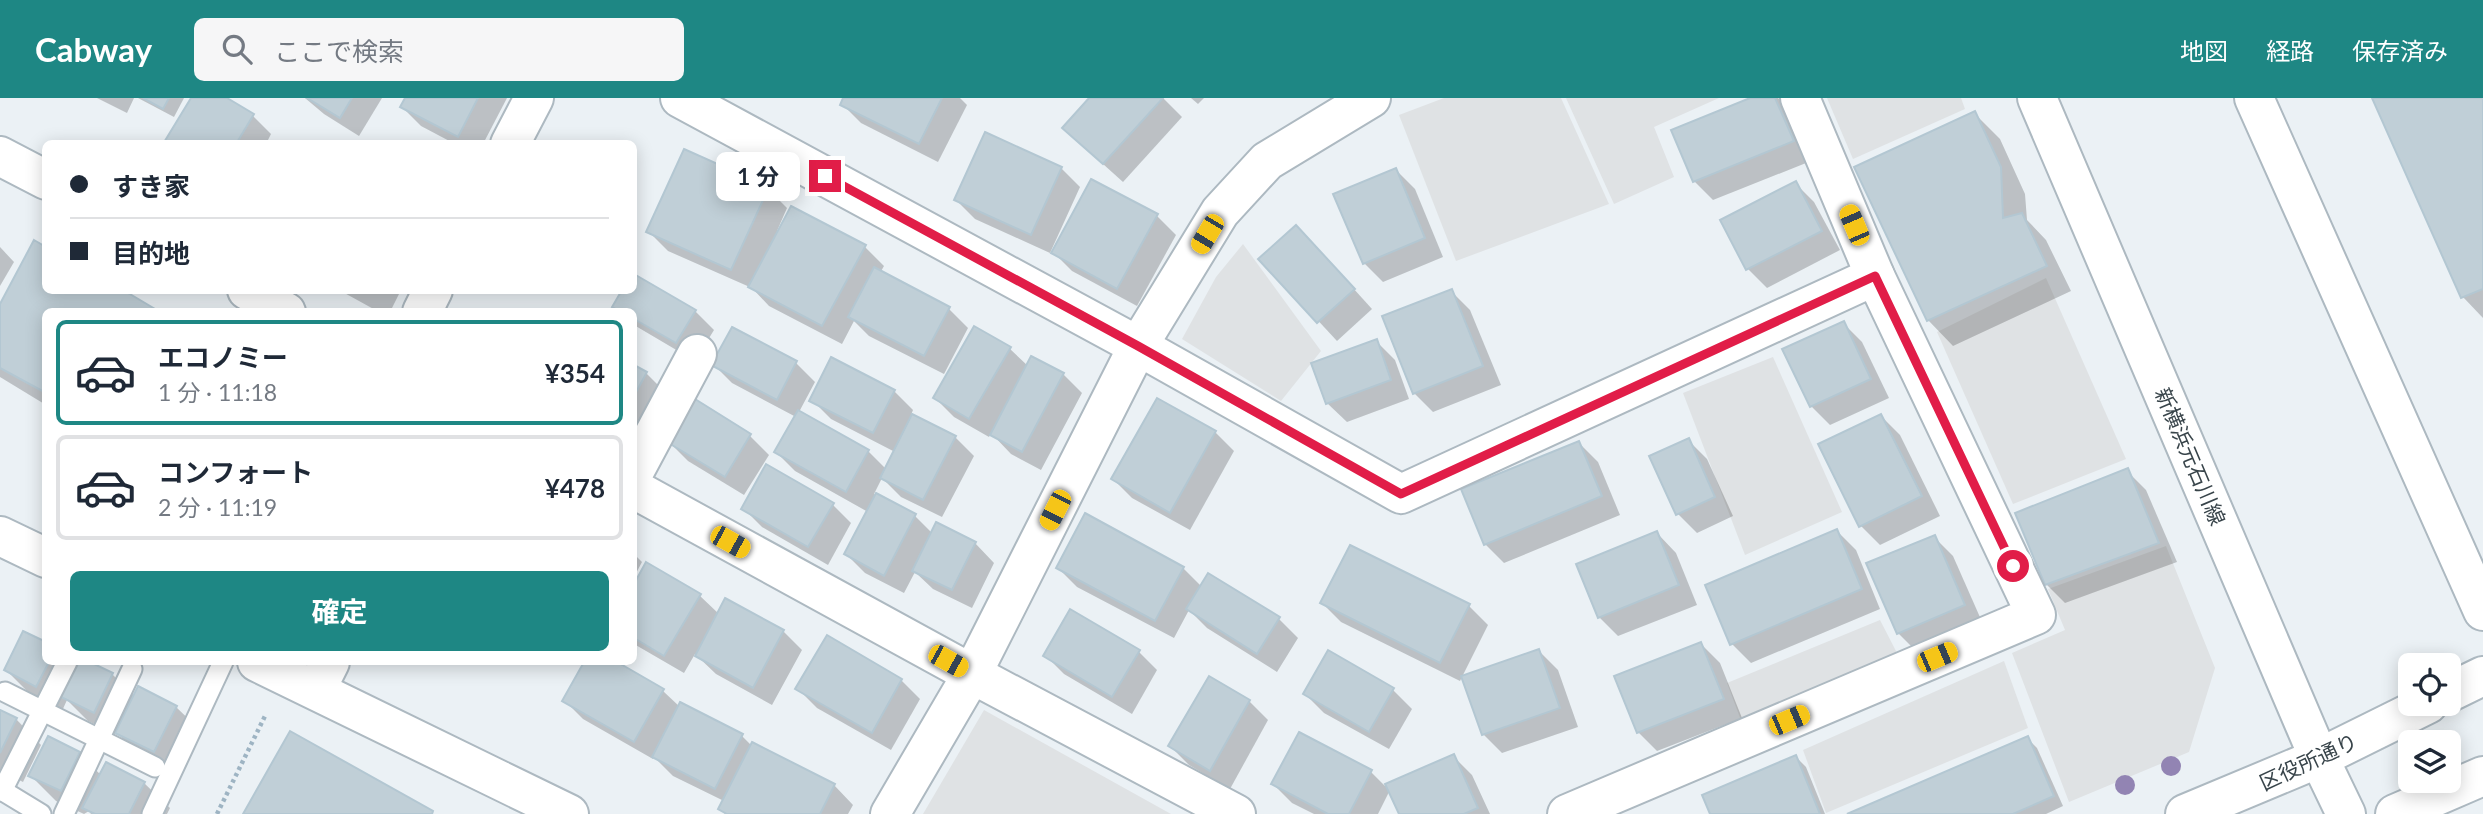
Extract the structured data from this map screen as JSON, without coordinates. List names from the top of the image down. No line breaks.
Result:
{"streets":{"street":["新横浜元石川線","区役所通り"]},"crossings":[["新横浜元石川線","区役所通り"]],"page":{"header":"Cabway","search":"ここで検索","nav":["地図","経路","保存済み"],"banner":["すき家","目的地"],"bubble":"1 分","list":[{"name":"エコノミー","note":"1 分 · 11:18","value":"¥354"},{"name":"コンフォート","note":"2 分 · 11:19","value":"¥478"}],"buttons":"確定"}}
